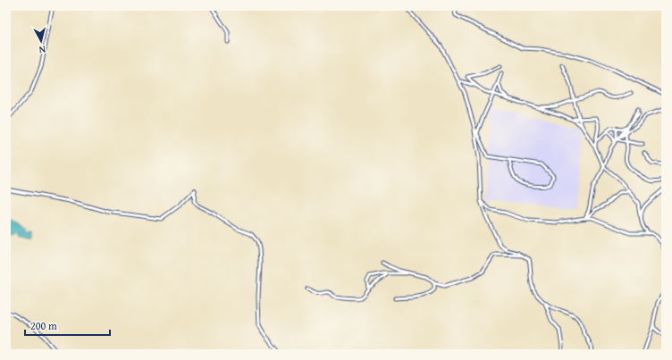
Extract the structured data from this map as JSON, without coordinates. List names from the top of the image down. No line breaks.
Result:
{"scale_bar":"200 m","north":"bottom"}
